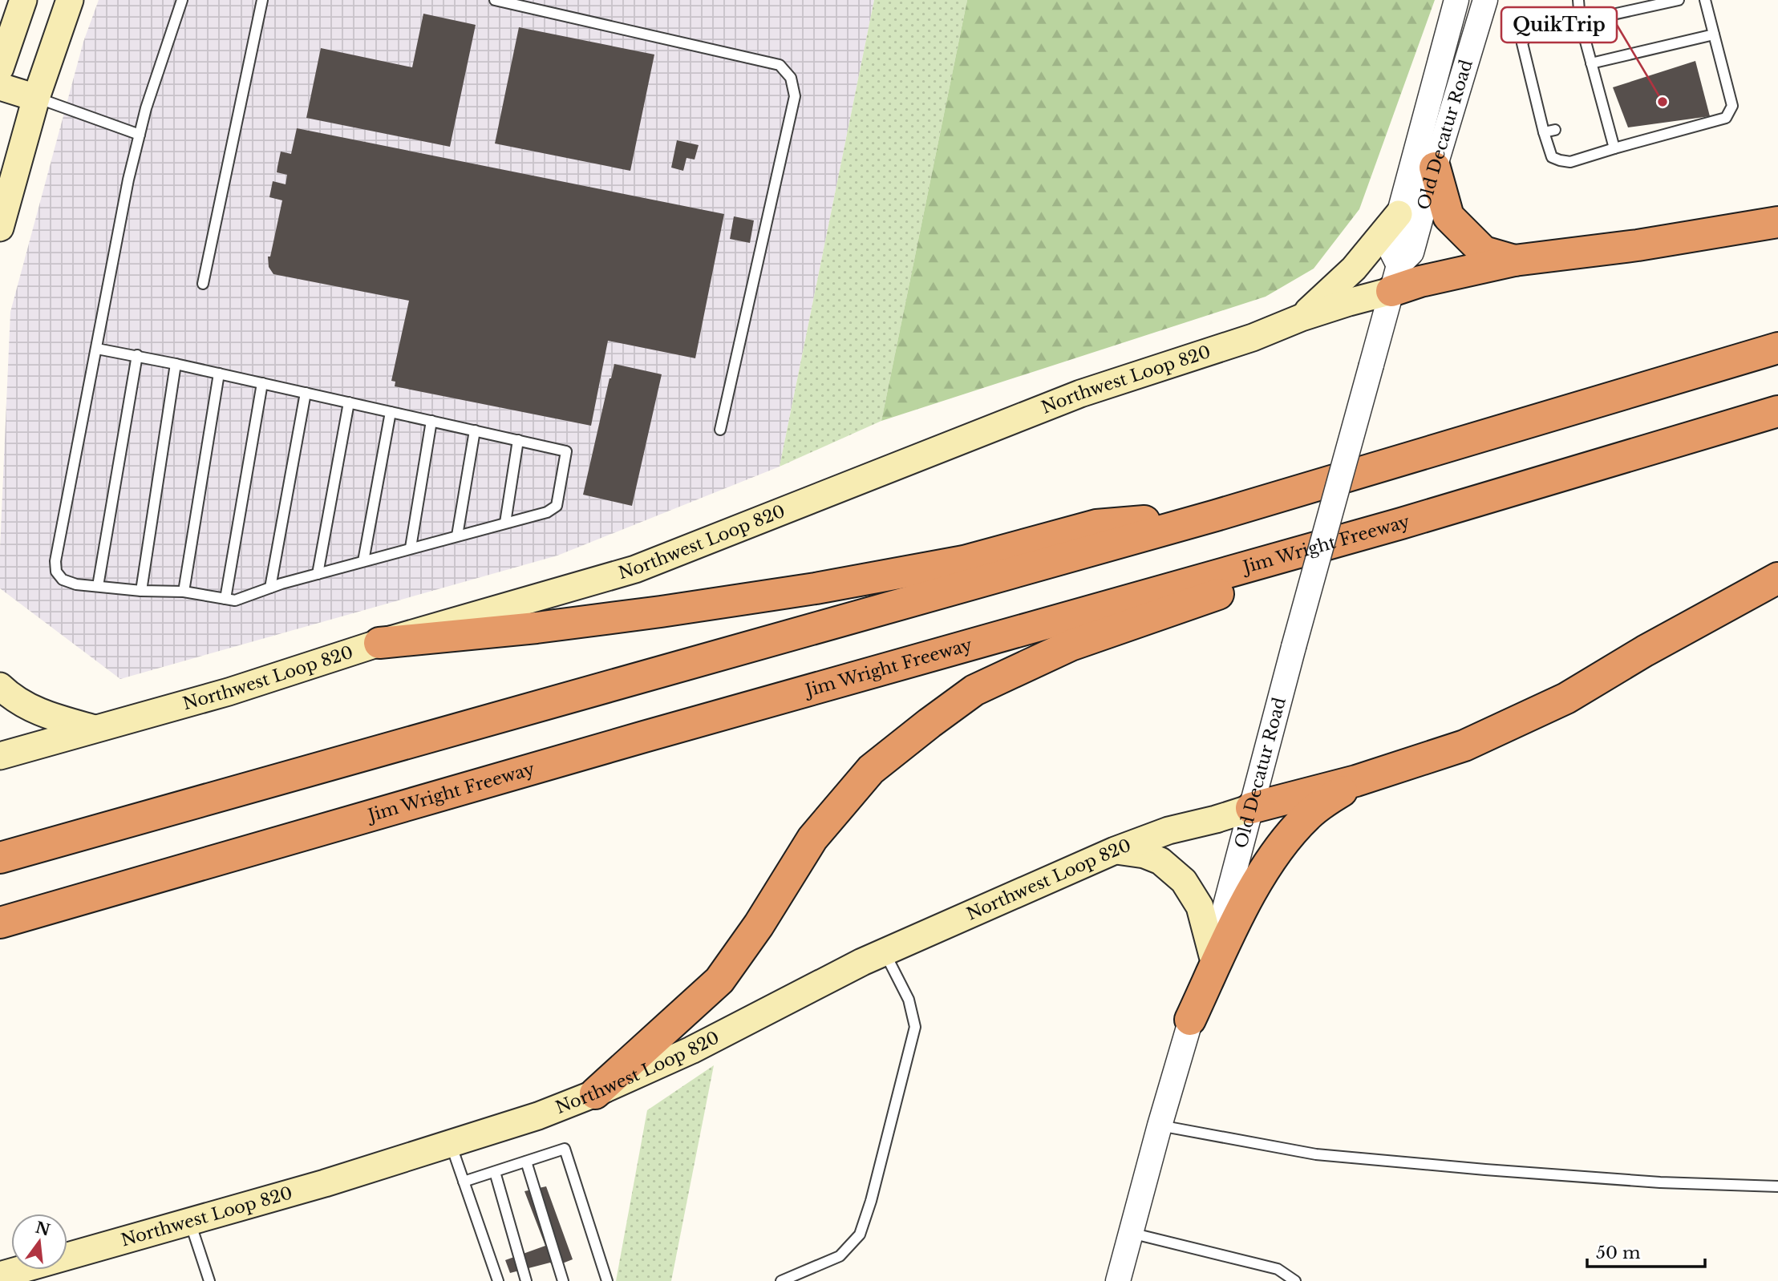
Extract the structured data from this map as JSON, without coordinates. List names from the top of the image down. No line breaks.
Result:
{"streets":{"highway":["Jim Wright Freeway"],"main road":["Northwest Loop 820"],"street":["Old Decatur Road"]},"crossings":[["Old Decatur Road","Northwest Loop 820"]],"places":["QuikTrip"],"scale_bar":"50 m","north":"top"}
